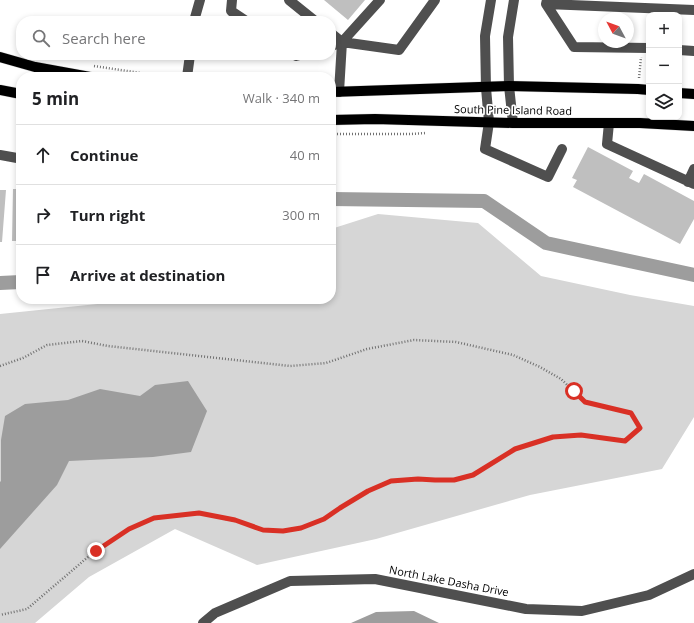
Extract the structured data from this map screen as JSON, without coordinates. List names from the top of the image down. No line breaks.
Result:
{"streets":{"main road":["South Pine Island Road"],"street":["North Lake Dasha Drive"]},"north":"top left","page":{"map_buttons":["+","−"],"search":"Search here","heading":["5 min","Walk · 340 m"],"list":[["Continue","40 m"],["Turn right","300 m"],"Arrive at destination"]}}
